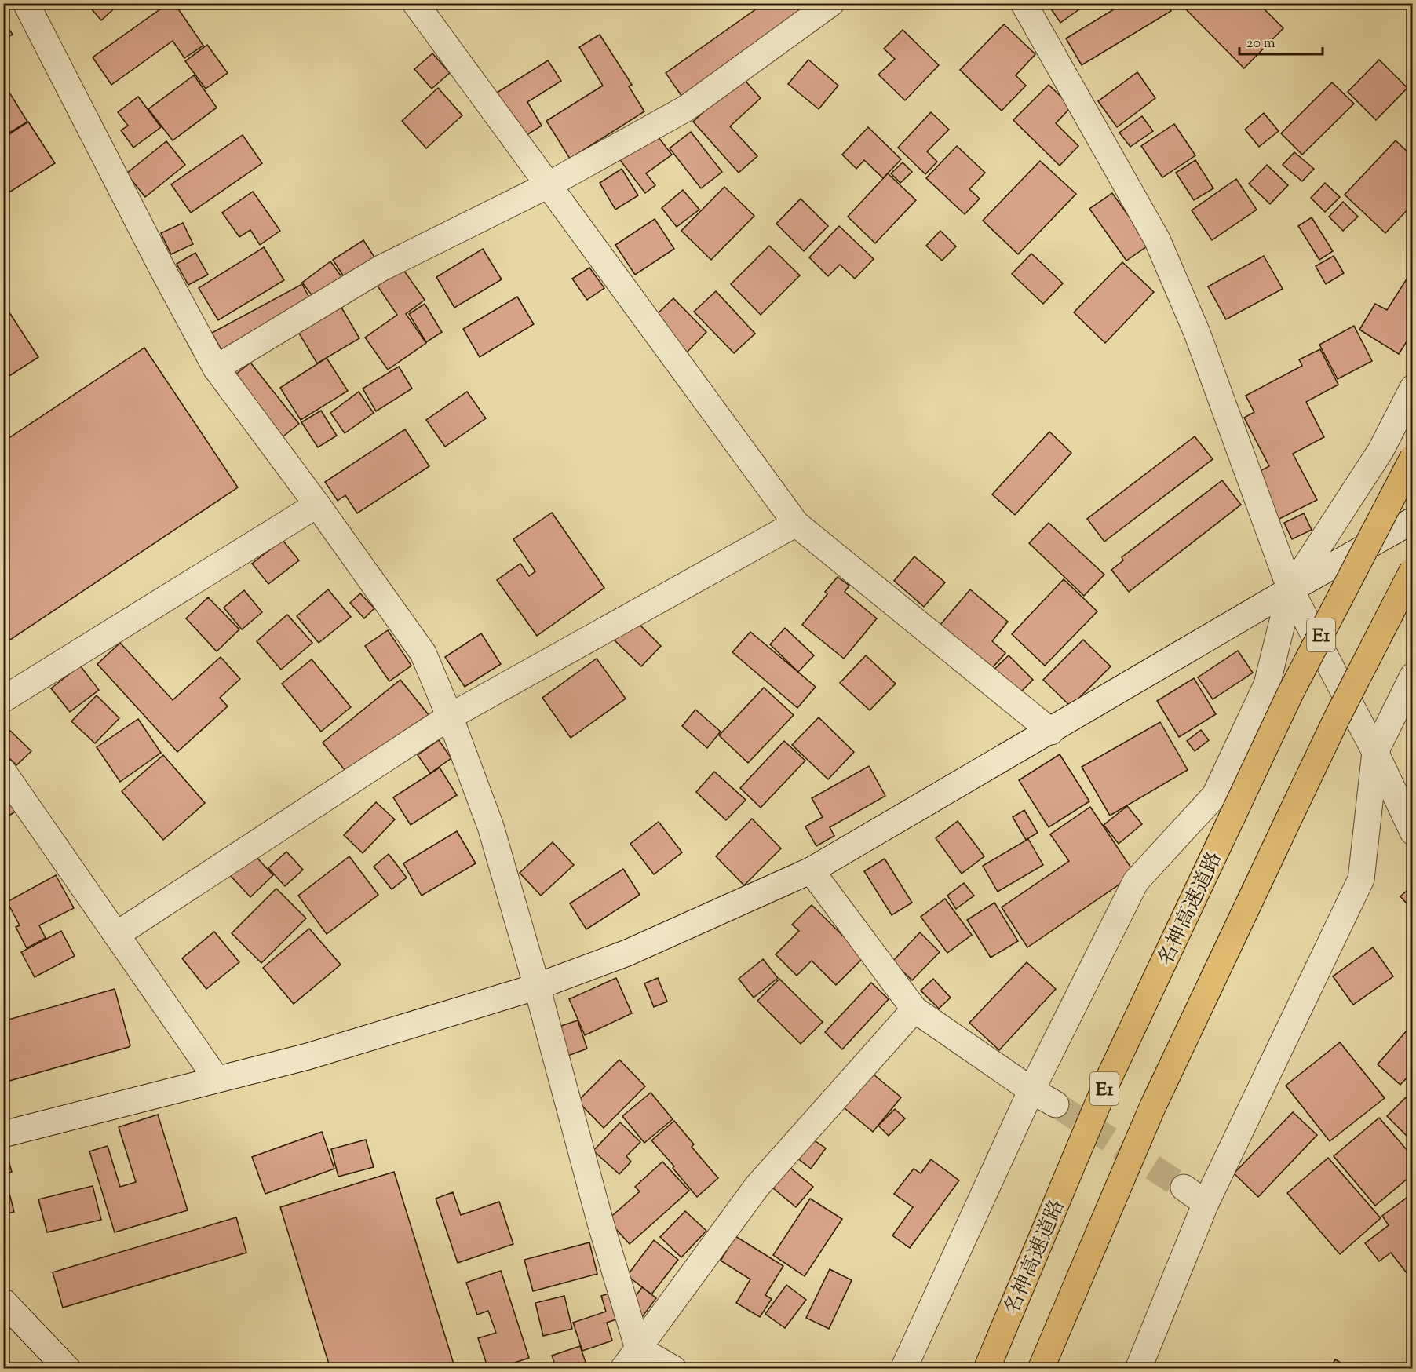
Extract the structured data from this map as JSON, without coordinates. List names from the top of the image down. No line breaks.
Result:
{"streets":{"highway":["E1","名神高速道路"]},"scale_bar":"20 m"}
